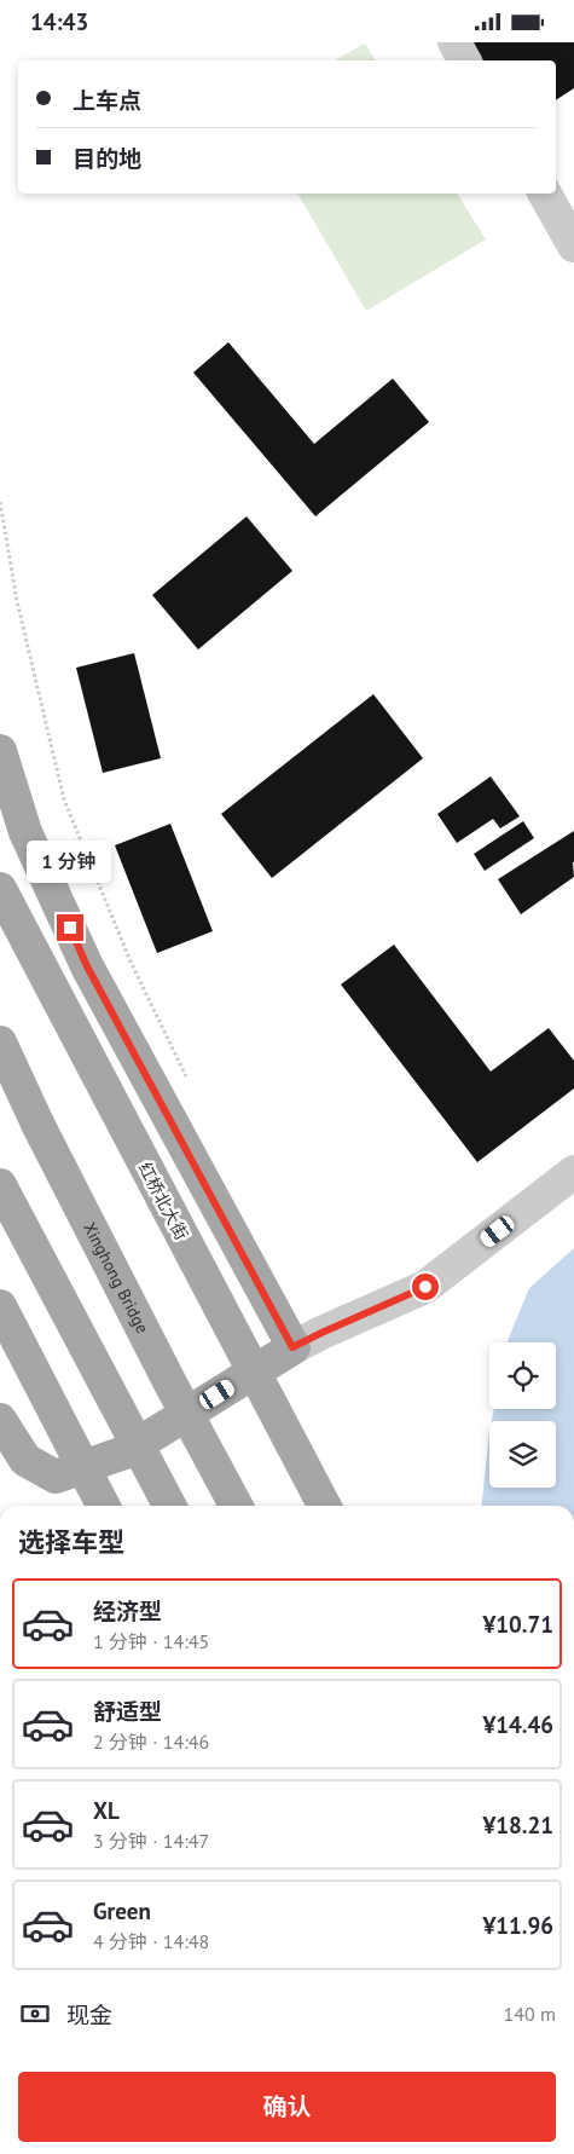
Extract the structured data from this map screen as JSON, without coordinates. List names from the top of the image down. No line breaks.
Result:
{"streets":{"main road":["红桥北大街","Xinghong Bridge"]},"page":{"status":"14:43","banner":["上车点","目的地"],"bubble":"1 分钟","heading":"选择车型","list":[{"name":"经济型","note":"1 分钟 · 14:45","value":"¥10.71"},{"name":"舒适型","note":"2 分钟 · 14:46","value":"¥14.46"},{"name":"XL","note":"3 分钟 · 14:47","value":"¥18.21"},{"name":"Green","note":"4 分钟 · 14:48","value":"¥11.96"}],"pay":["现金","140 m"],"buttons":"确认"}}
